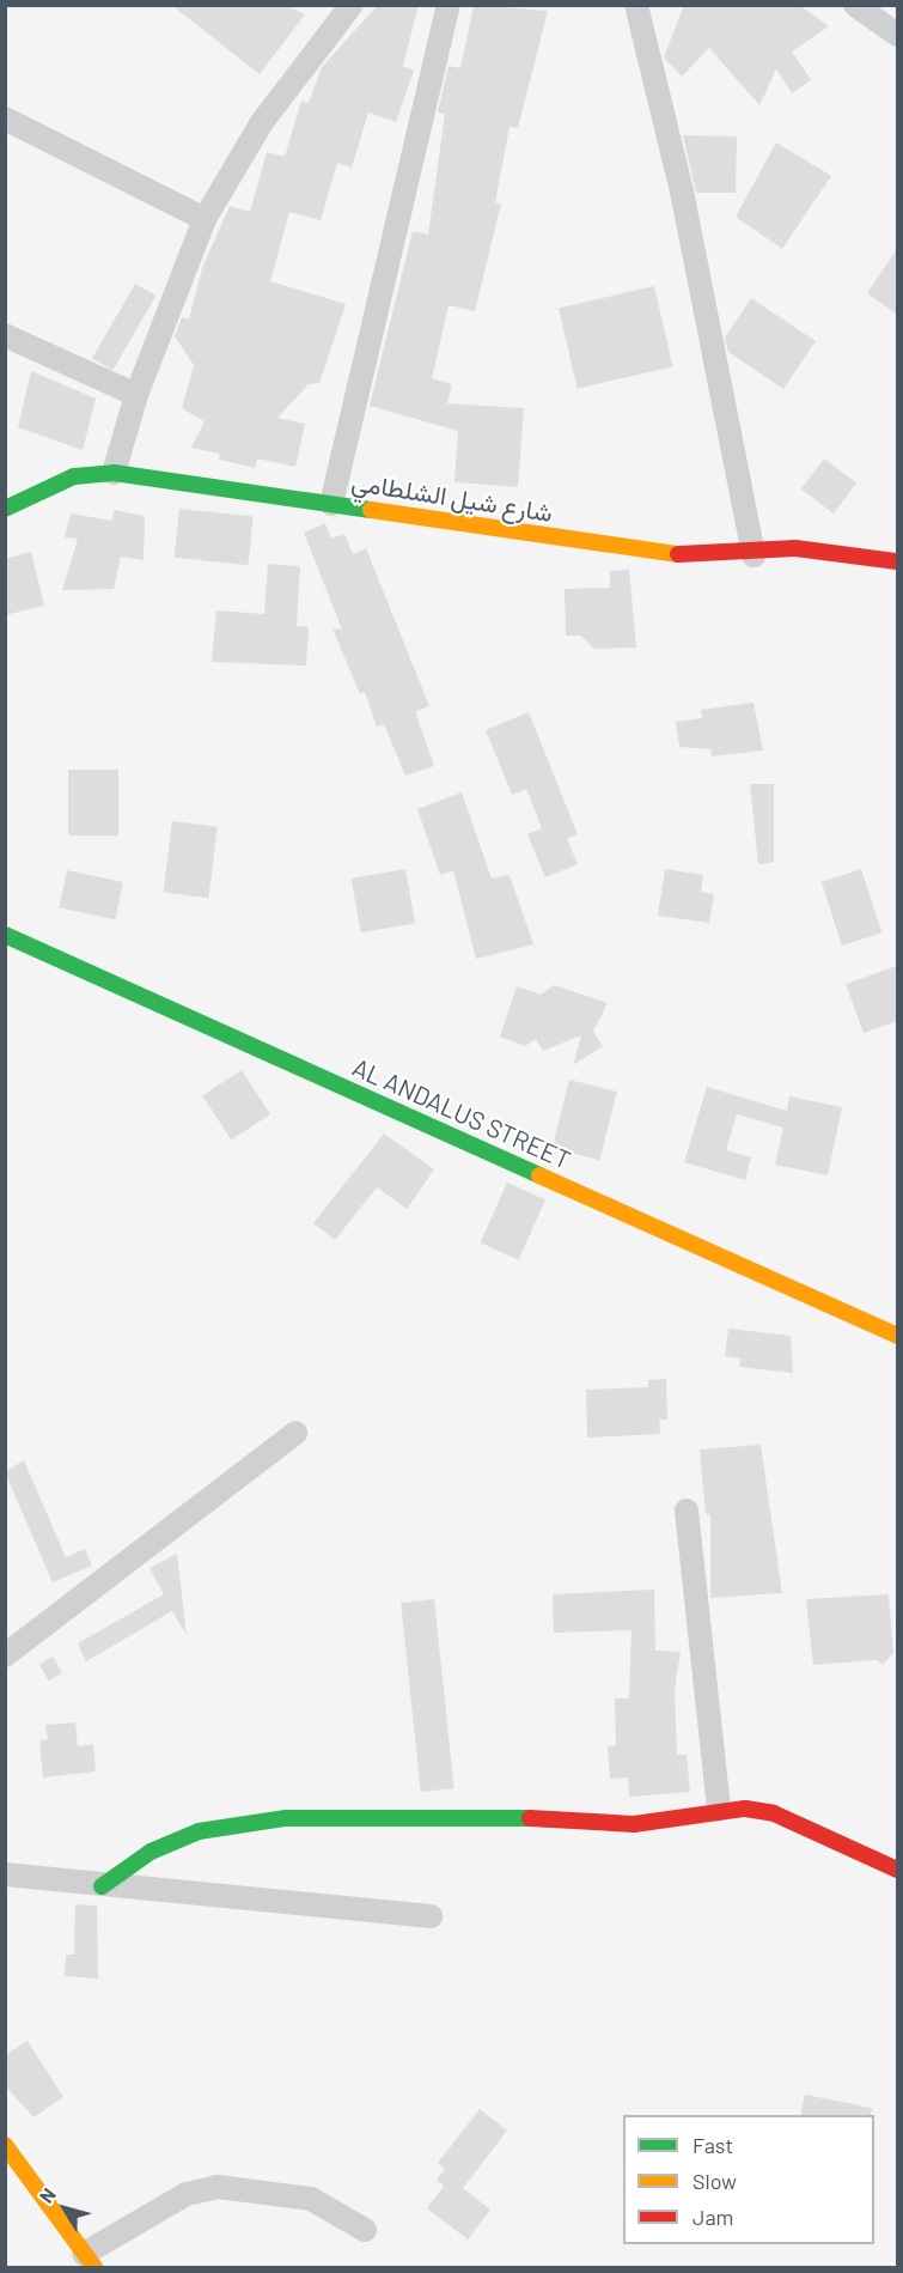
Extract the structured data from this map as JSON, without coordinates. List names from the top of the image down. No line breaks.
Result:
{"streets":{"street":["شارع شيل الشلطامي","AL ANDALUS STREET"]},"legend":["Fast","Slow","Jam"],"north":"top left"}
